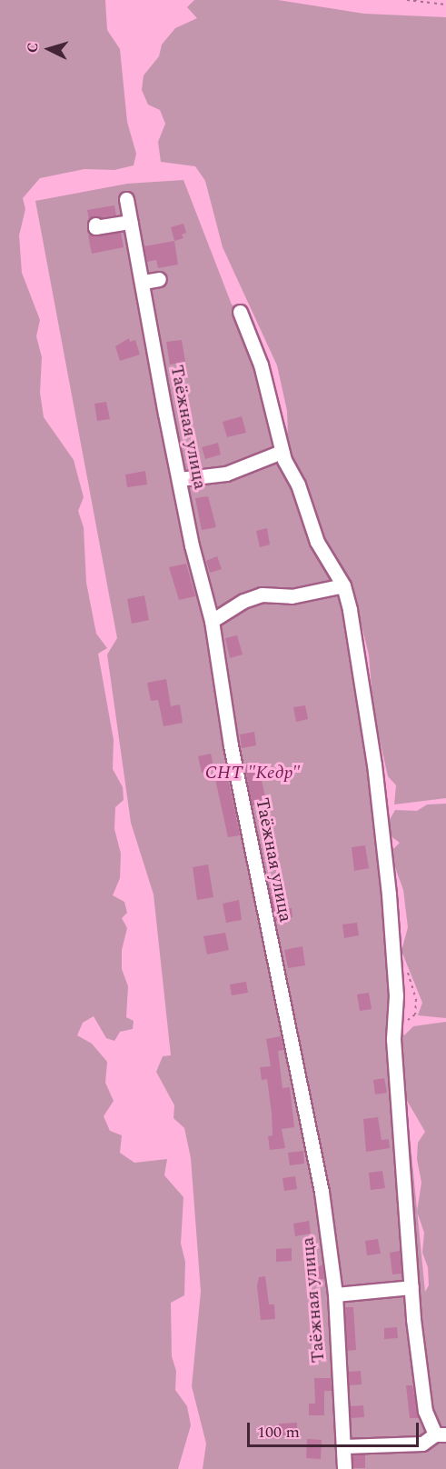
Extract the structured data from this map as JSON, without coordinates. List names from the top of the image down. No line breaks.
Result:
{"streets":{"street":["Таёжная улица"]},"parks":["СНТ \"Кедр\""],"scale_bar":"100 m","north":"left"}
